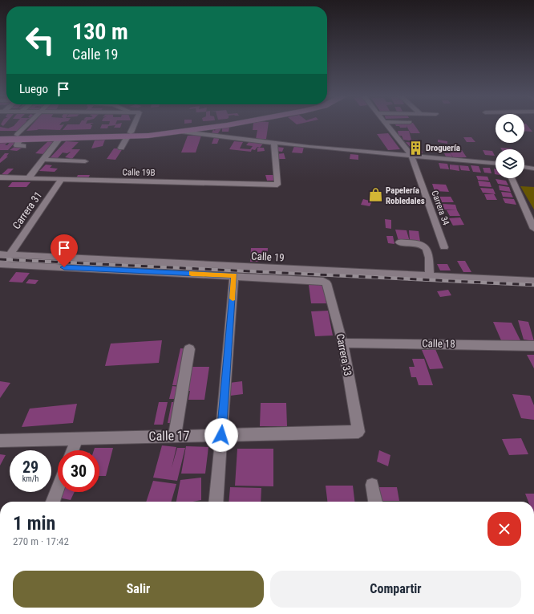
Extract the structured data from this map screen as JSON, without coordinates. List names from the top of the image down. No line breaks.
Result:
{"streets":{"street":["Calle 19B","Carrera 34","Carrera 31","Calle 19","Calle 18","Carrera 33","Calle 17"]},"crossings":[["Calle 19B","Carrera 31"],["Carrera 31","Calle 19"],["Calle 19","Carrera 33"],["Calle 18","Carrera 33"],["Carrera 33","Calle 17"]],"places":{"building":["Droguería"],"shop":["Papelería Robledales"]},"page":{"turn":["130 m","Calle 19"],"then":"Luego","speed":"29 km/h","limit":"30","heading":["1 min","270 m · 17:42"],"buttons":["Salir","Compartir"]}}
